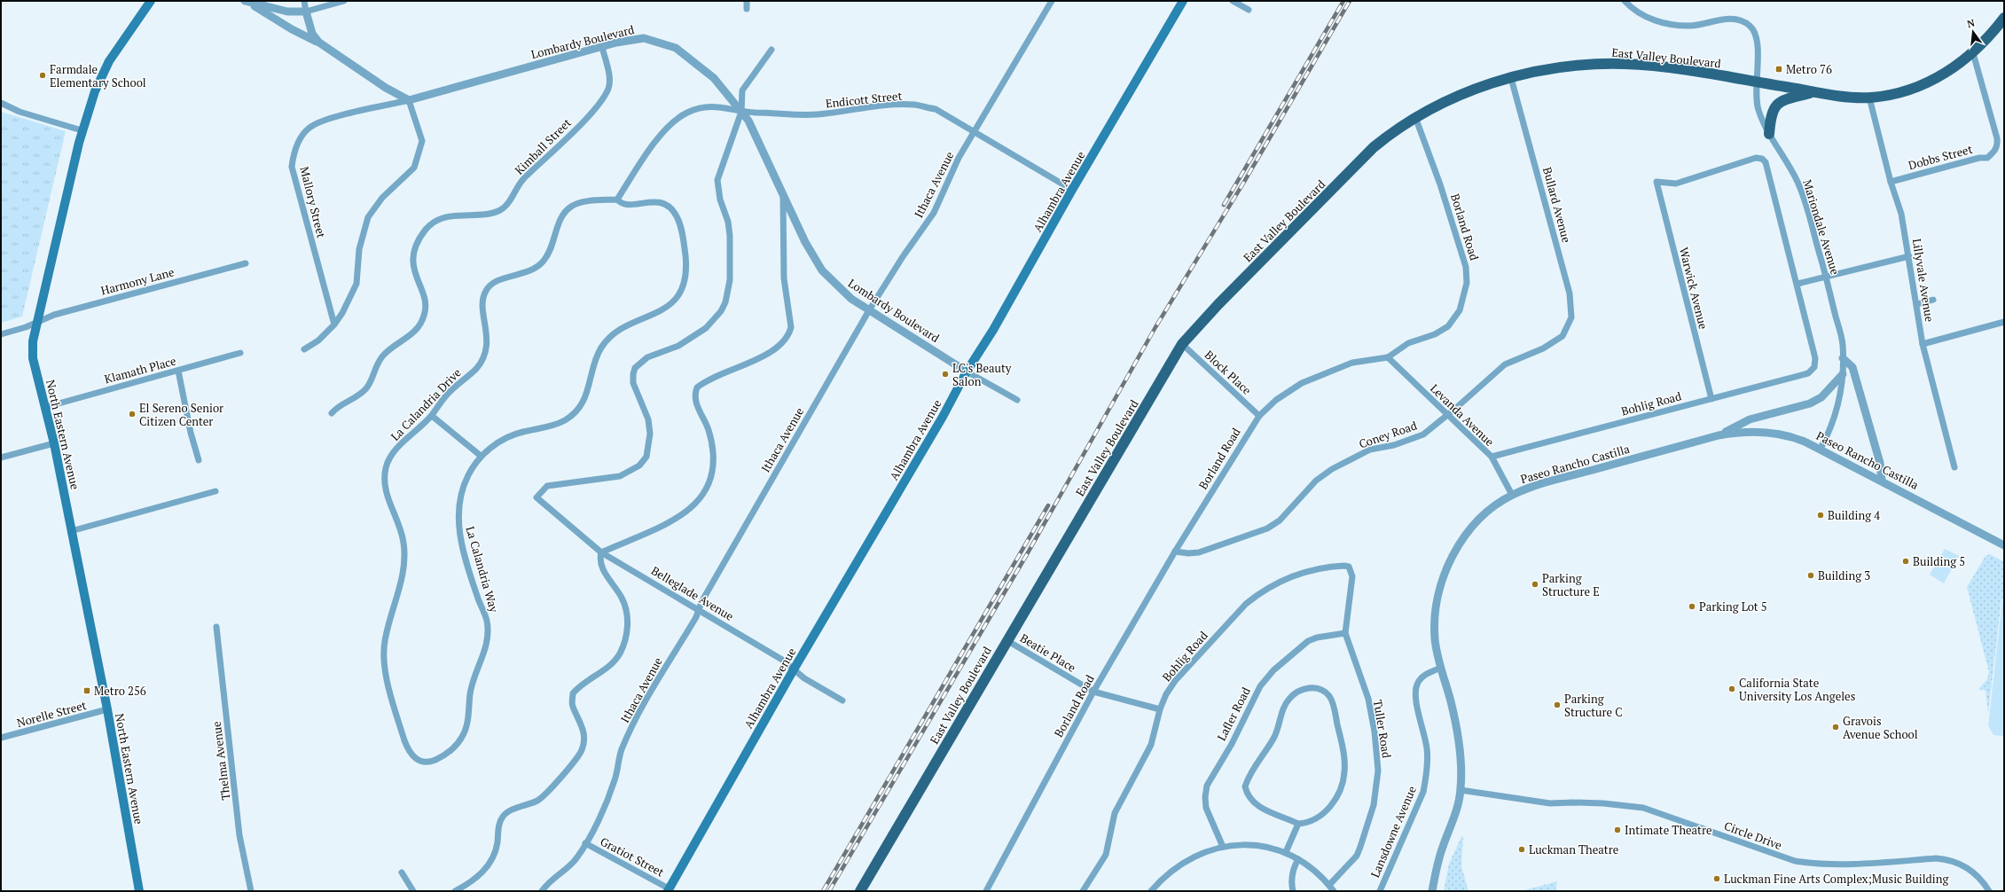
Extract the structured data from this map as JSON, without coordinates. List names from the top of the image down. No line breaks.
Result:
{"streets":{"main road":["East Valley Boulevard","Alhambra Avenue","North Eastern Avenue"],"street":["Lombardy Boulevard","Endicott Street","Kimball Street","Dobbs Street","Ithaca Avenue","Mallory Street","Bullard Avenue","Borland Road","Mariondale Avenue","Lillyvale Avenue","Harmony Lane","Warwick Avenue","Klamath Place","Block Place","Bohlig Road","La Calandria Drive","Levanda Avenue","Coney Road","Paseo Rancho Castilla","La Calandria Way","Belleglade Avenue","Beatie Place","Norelle Street","Lafler Road","Tuller Road","Thelma Avenue","Lansdowne Avenue","Circle Drive","Gratiot Street"]},"crossings":[["Lombardy Boulevard","Endicott Street"],["Lombardy Boulevard","Kimball Street"],["Lombardy Boulevard","Ithaca Avenue"],["Lombardy Boulevard","Alhambra Avenue"],["Lombardy Boulevard","Mallory Street"],["Lombardy Boulevard","Belleglade Avenue"],["East Valley Boulevard","Dobbs Street"],["East Valley Boulevard","Bullard Avenue"],["East Valley Boulevard","Borland Road"],["East Valley Boulevard","Mariondale Avenue"],["East Valley Boulevard","Lillyvale Avenue"],["East Valley Boulevard","Block Place"],["East Valley Boulevard","Beatie Place"],["Endicott Street","Ithaca Avenue"],["Endicott Street","Alhambra Avenue"],["Endicott Street","Belleglade Avenue"],["Dobbs Street","Lillyvale Avenue"],["Ithaca Avenue","Belleglade Avenue"],["Ithaca Avenue","Gratiot Street"],["Alhambra Avenue","Belleglade Avenue"],["Alhambra Avenue","Gratiot Street"],["Bullard Avenue","Coney Road"],["Borland Road","Block Place"],["Borland Road","Levanda Avenue"],["Borland Road","Coney Road"],["Borland Road","Beatie Place"],["Mariondale Avenue","Paseo Rancho Castilla"],["Harmony Lane","North Eastern Avenue"],["Warwick Avenue","Bohlig Road"],["Klamath Place","North Eastern Avenue"],["Bohlig Road","Levanda Avenue"],["Bohlig Road","Beatie Place"],["Bohlig Road","Tuller Road"],["La Calandria Drive","La Calandria Way"],["Levanda Avenue","Coney Road"],["Levanda Avenue","Paseo Rancho Castilla"],["North Eastern Avenue","Norelle Street"],["Paseo Rancho Castilla","Lansdowne Avenue"],["Paseo Rancho Castilla","Circle Drive"],["Lafler Road","Tuller Road"]],"places":{"transit":["Metro 76","Metro 256"],"other":["Farmdale Elementary School","LC's Beauty Salon","El Sereno Senior Citizen Center","Building 4","Building 5","Building 3","Parking Structure E","Parking Lot 5","California State University Los Angeles","Parking Structure C","Gravois Avenue School","Intimate Theatre","Luckman Theatre","Luckman Fine Arts Complex;Music Building"]},"north":"top"}
